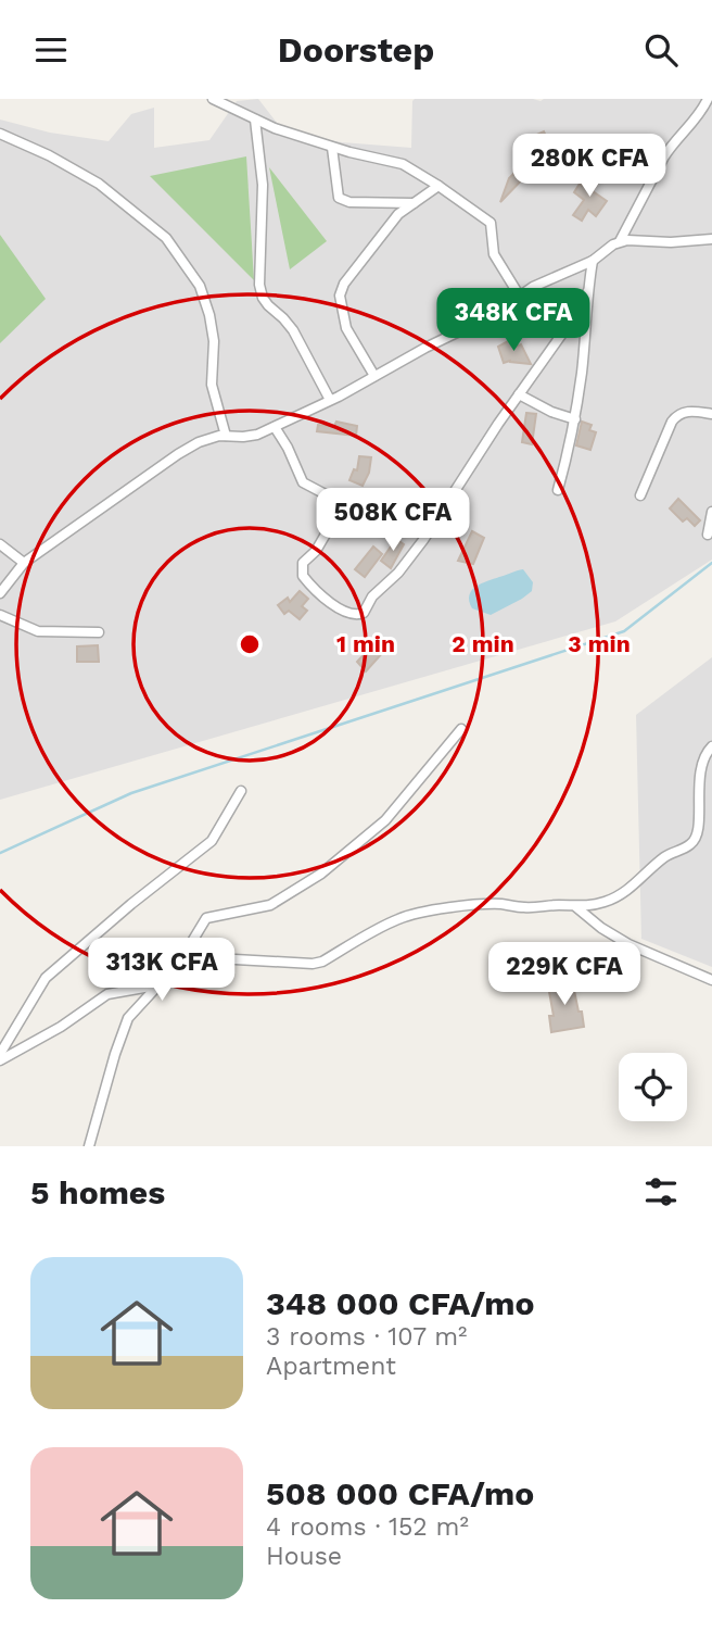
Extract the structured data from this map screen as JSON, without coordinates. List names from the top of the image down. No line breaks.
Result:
{"page":{"header":"Doorstep","price":["280K CFA","348K CFA","508K CFA","313K CFA","229K CFA"],"heading":"5 homes","list":[{"name":"348 000 CFA/mo","note":"3 rooms · 107 m² · Apartment"},{"name":"508 000 CFA/mo","note":"4 rooms · 152 m² · House"}]},"rings":["1 min","2 min","3 min"]}
